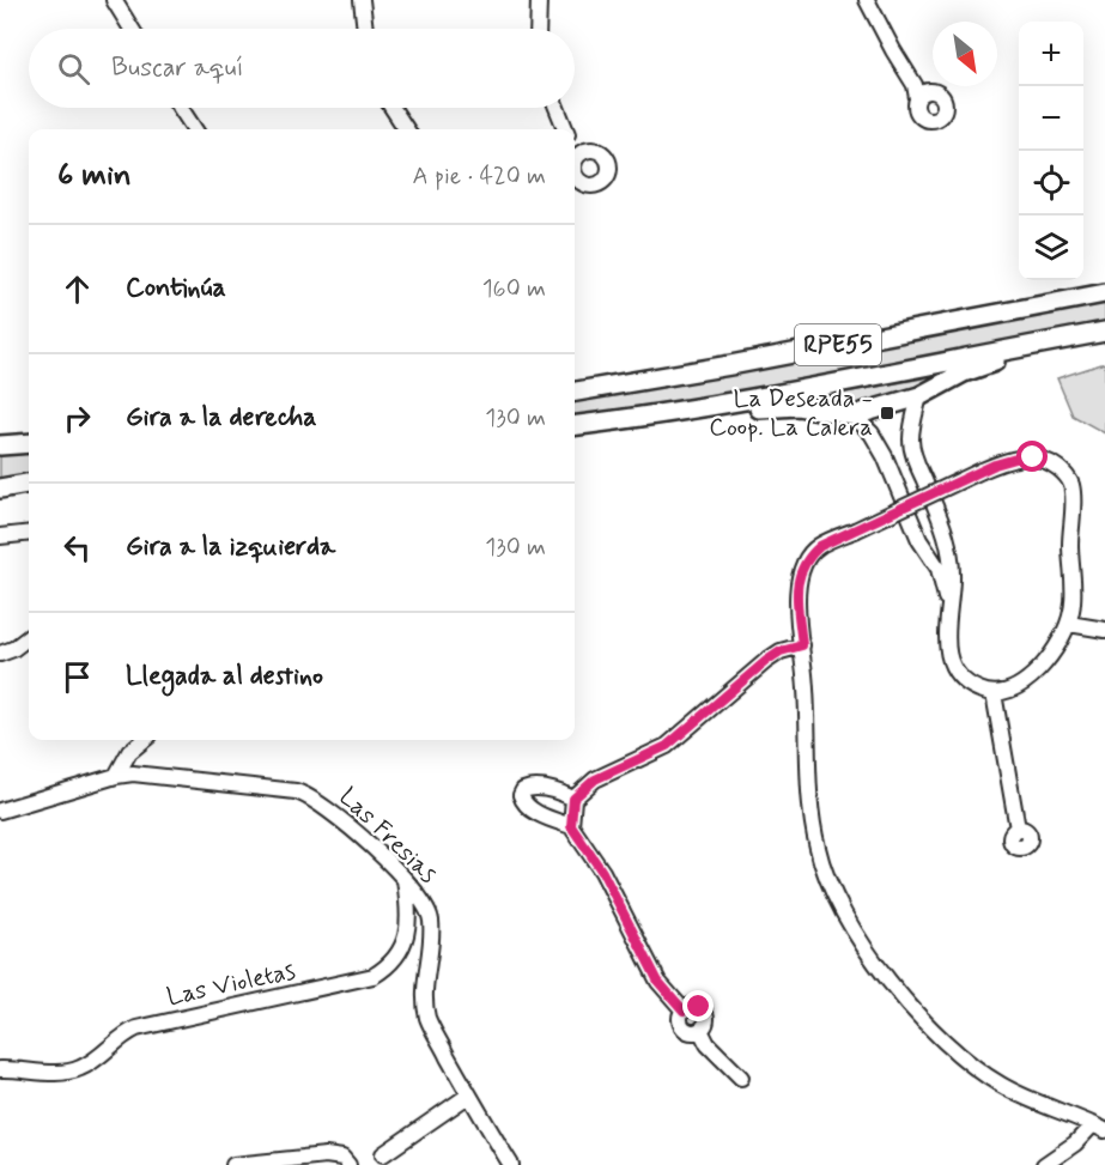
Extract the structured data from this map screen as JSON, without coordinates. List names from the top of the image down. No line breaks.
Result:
{"streets":{"main road":["RPE55"],"street":["Las Fresias","Las Violetas"]},"crossings":[["Las Fresias","Las Violetas"]],"places":{"transit":["La Deseada - Coop. La Calera"]},"north":"bottom right","page":{"map_buttons":["+","−"],"search":"Buscar aquí","heading":["6 min","A pie · 420 m"],"list":[["Continúa","160 m"],["Gira a la derecha","130 m"],["Gira a la izquierda","130 m"],"Llegada al destino"]}}
